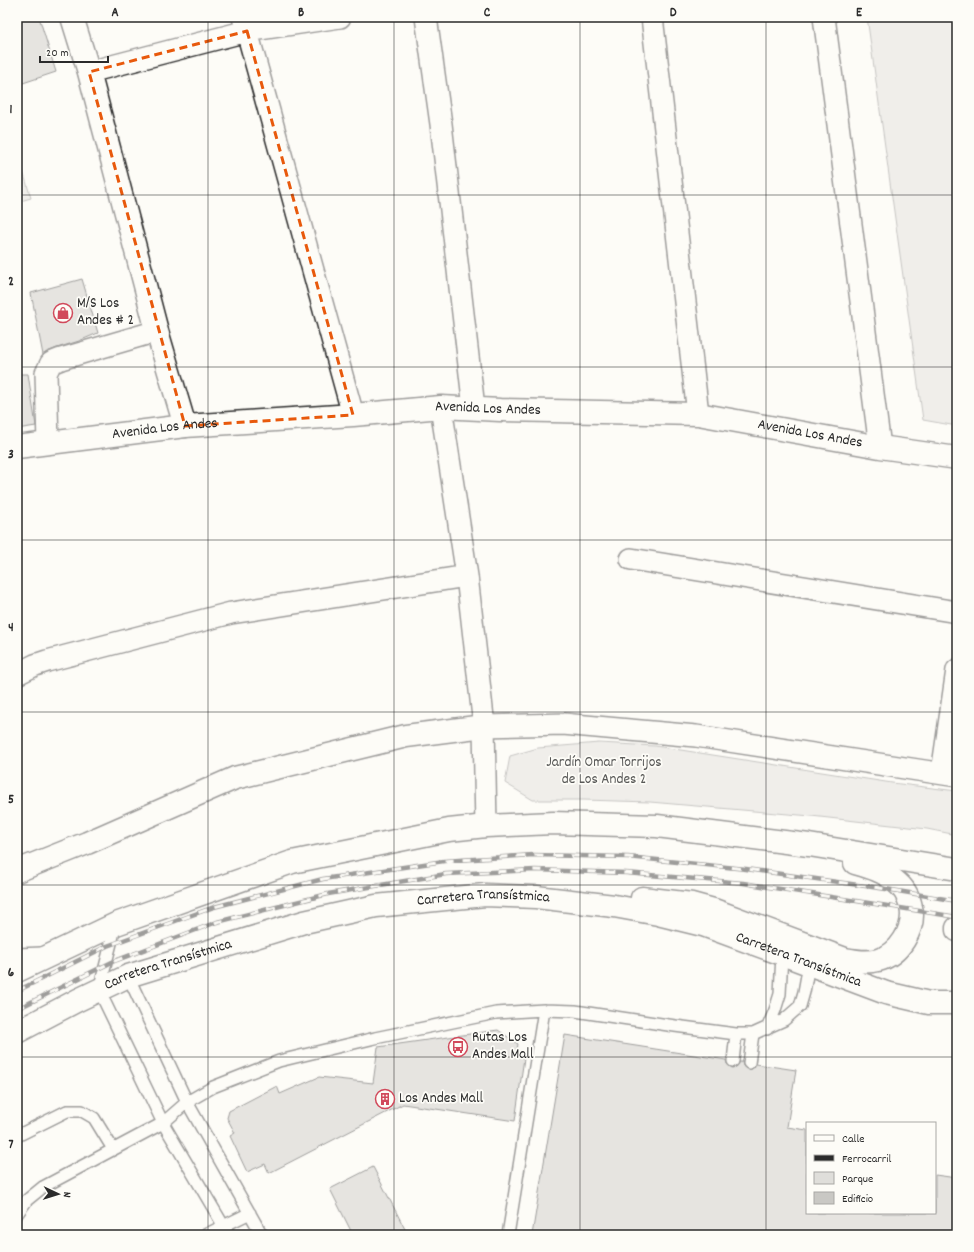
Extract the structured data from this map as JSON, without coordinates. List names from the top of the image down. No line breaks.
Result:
{"streets":{"main road":["Avenida Los Andes","Carretera Transístmica"]},"parks":["Jardín Omar Torrijos de Los Andes 2"],"places":{"shop":["M/S Los Andes # 2"],"bus stop":["Rutas Los Andes Mall"],"building":["Los Andes Mall"]},"legend":["Calle","Ferrocarril","Parque","Edificio"],"scale_bar":"20 m","north":"right","grid":{"columns":["A","B","C","D","E"],"rows":["1","2","3","4","5","6","7"]}}
